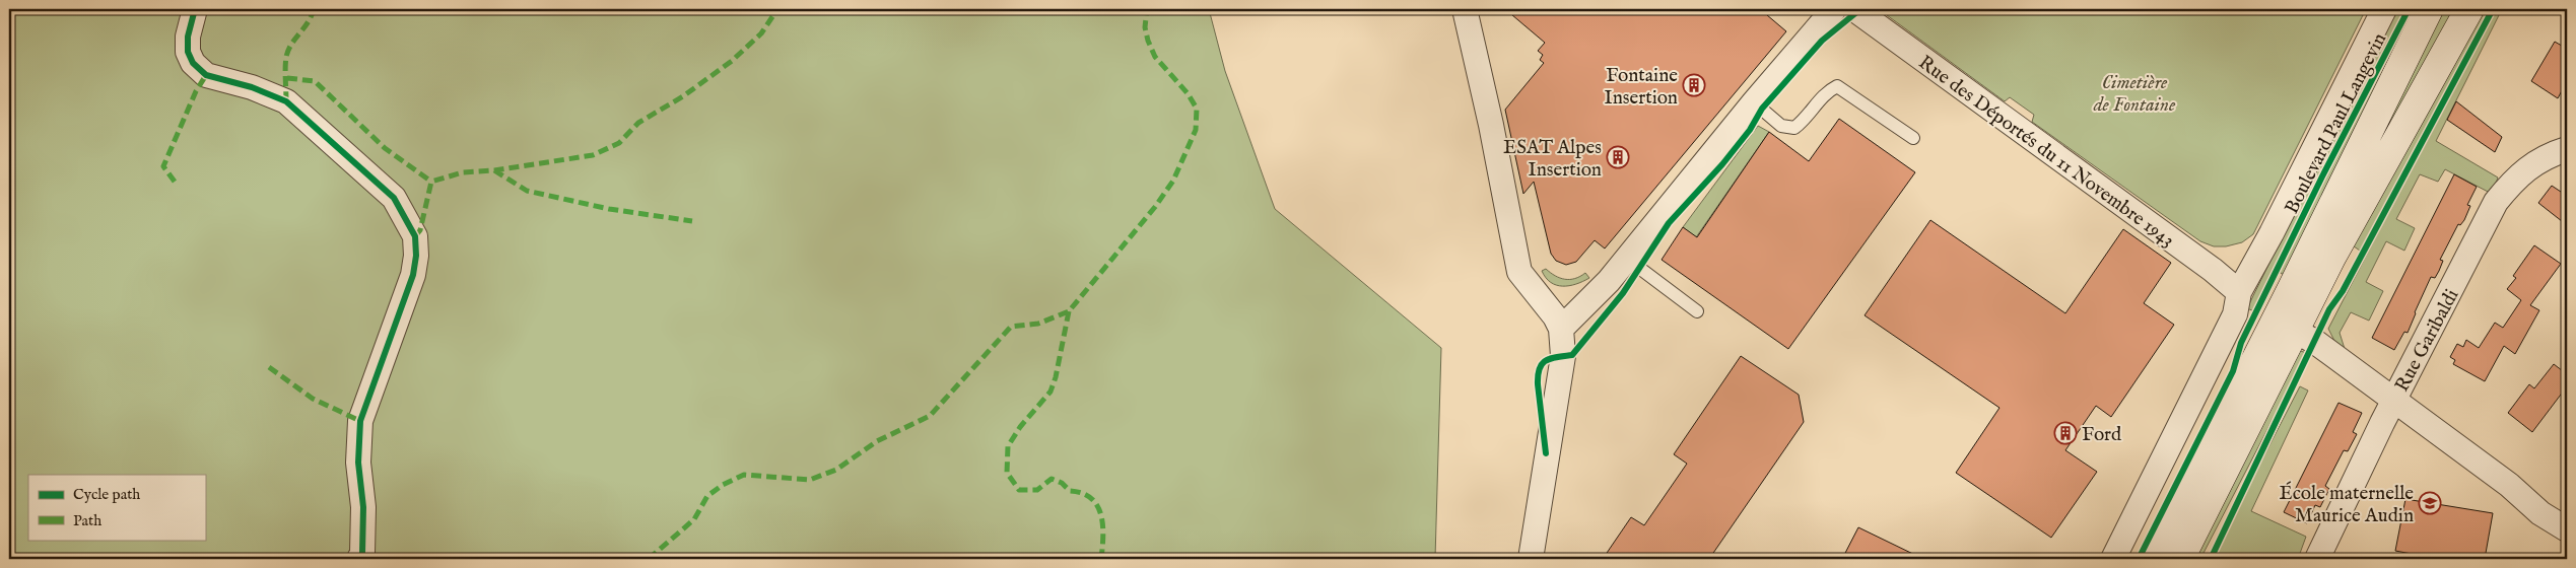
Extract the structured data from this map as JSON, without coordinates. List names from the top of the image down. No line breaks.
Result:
{"streets":{"main road":["Boulevard Paul Langevin"],"street":["Rue des Déportés du 11 Novembre 1943","Rue Garibaldi"]},"crossings":[["Boulevard Paul Langevin","Rue des Déportés du 11 Novembre 1943"]],"parks":["Cimetière de Fontaine"],"places":{"building":["Fontaine Insertion","ESAT Alpes Insertion","Ford"],"school or university":["École maternelle Maurice Audin"]},"legend":["Cycle path","Path"]}
